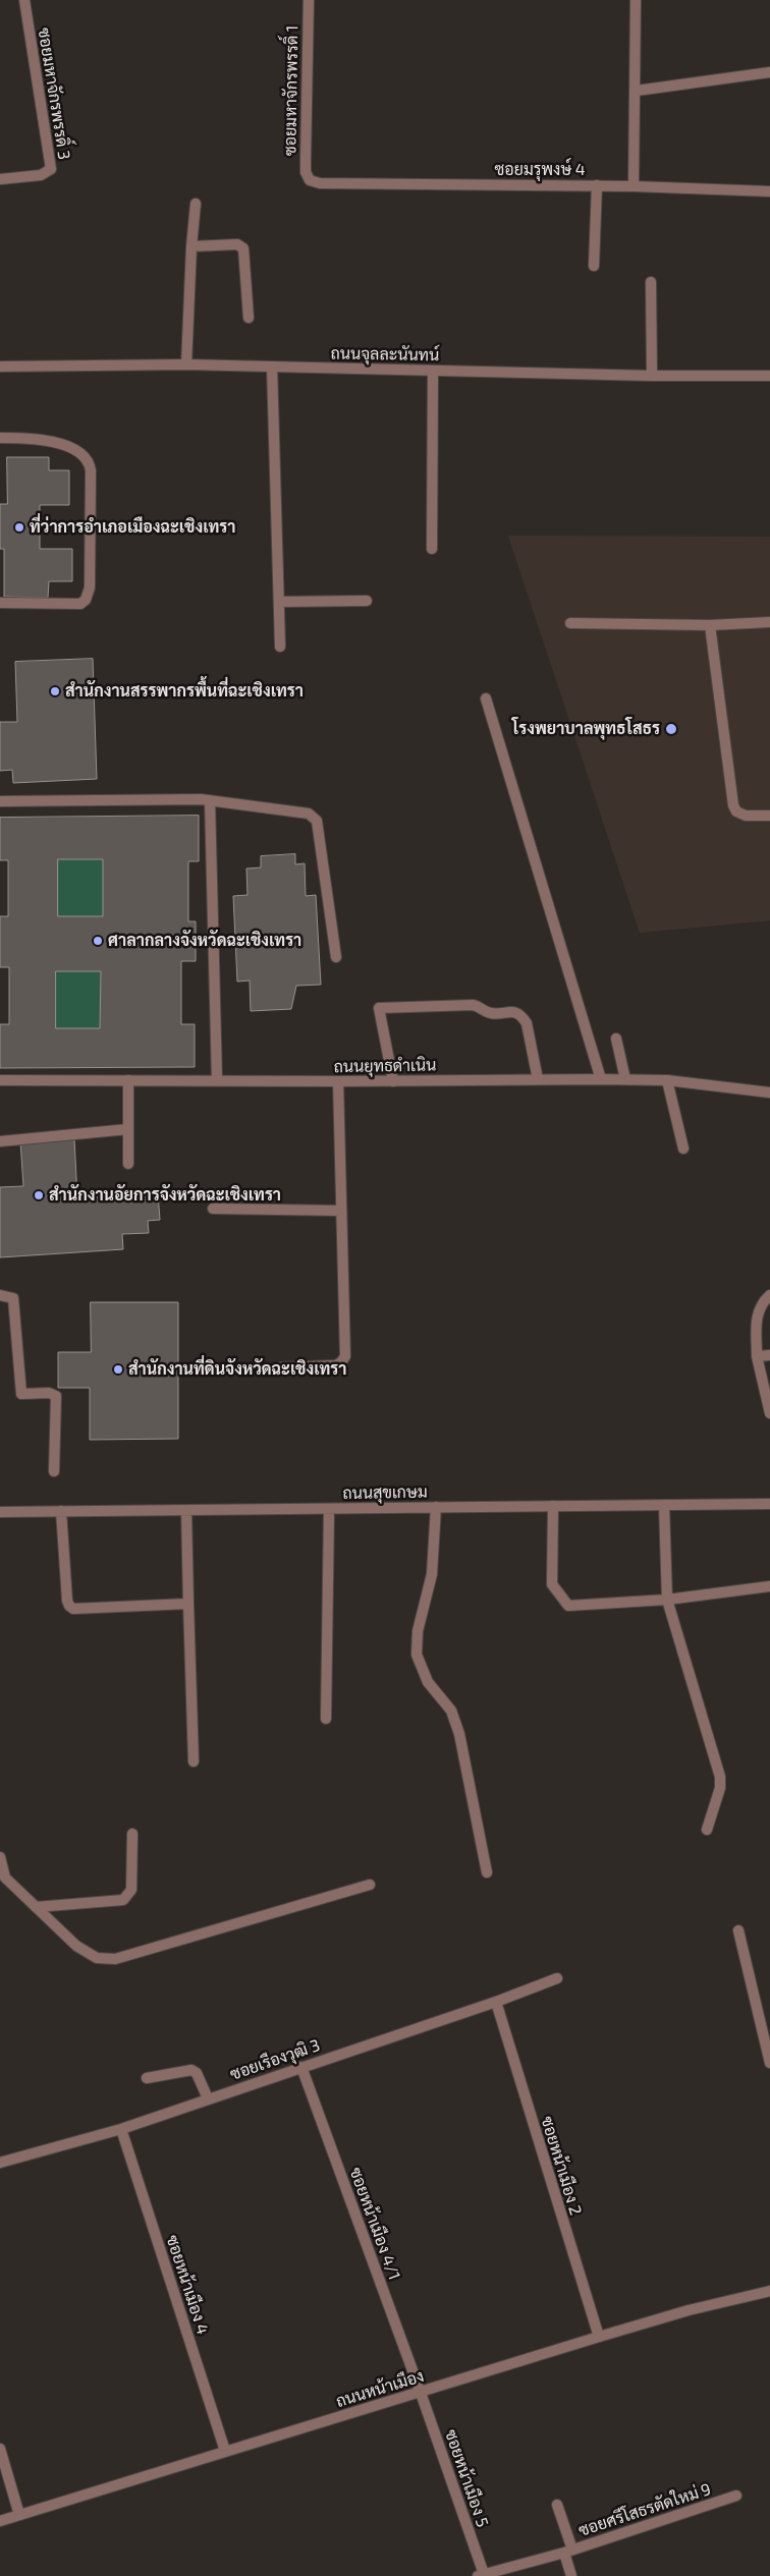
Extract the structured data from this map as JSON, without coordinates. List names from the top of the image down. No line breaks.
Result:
{"streets":{"street":["ซอยมหาจักรพรรดิ์ 1","ซอยมหาจักรพรรดิ์ 3","ซอยมรุพงษ์ 4","ถนนจุลละนันทน์","ถนนยุทธดำเนิน","ถนนสุขเกษม","ซอยเรืองวุฒิ 3","ซอยหน้าเมือง 2","ซอยหน้าเมือง 4/1","ซอยหน้าเมือง 4","ถนนหน้าเมือง","ซอยหน้าเมือง 5","ซอยศรีโสธรตัดใหม่ 9"]},"crossings":[["ซอยมหาจักรพรรดิ์ 1","ซอยมรุพงษ์ 4"],["ซอยเรืองวุฒิ 3","ซอยหน้าเมือง 2"],["ซอยเรืองวุฒิ 3","ซอยหน้าเมือง 4/1"],["ซอยเรืองวุฒิ 3","ซอยหน้าเมือง 4"],["ซอยหน้าเมือง 2","ถนนหน้าเมือง"],["ซอยหน้าเมือง 4/1","ถนนหน้าเมือง"],["ซอยหน้าเมือง 4/1","ซอยหน้าเมือง 5"],["ซอยหน้าเมือง 4","ถนนหน้าเมือง"],["ถนนหน้าเมือง","ซอยหน้าเมือง 5"],["ซอยหน้าเมือง 5","ซอยศรีโสธรตัดใหม่ 9"]],"places":["ที่ว่าการอำเภอเมืองฉะเชิงเทรา","สำนักงานสรรพากรพื้นที่ฉะเชิงเทรา","โรงพยาบาลพุทธโสธร","ศาลากลางจังหวัดฉะเชิงเทรา","สำนักงานอัยการจังหวัดฉะเชิงเทรา","สำนักงานที่ดินจังหวัดฉะเชิงเทรา"]}
